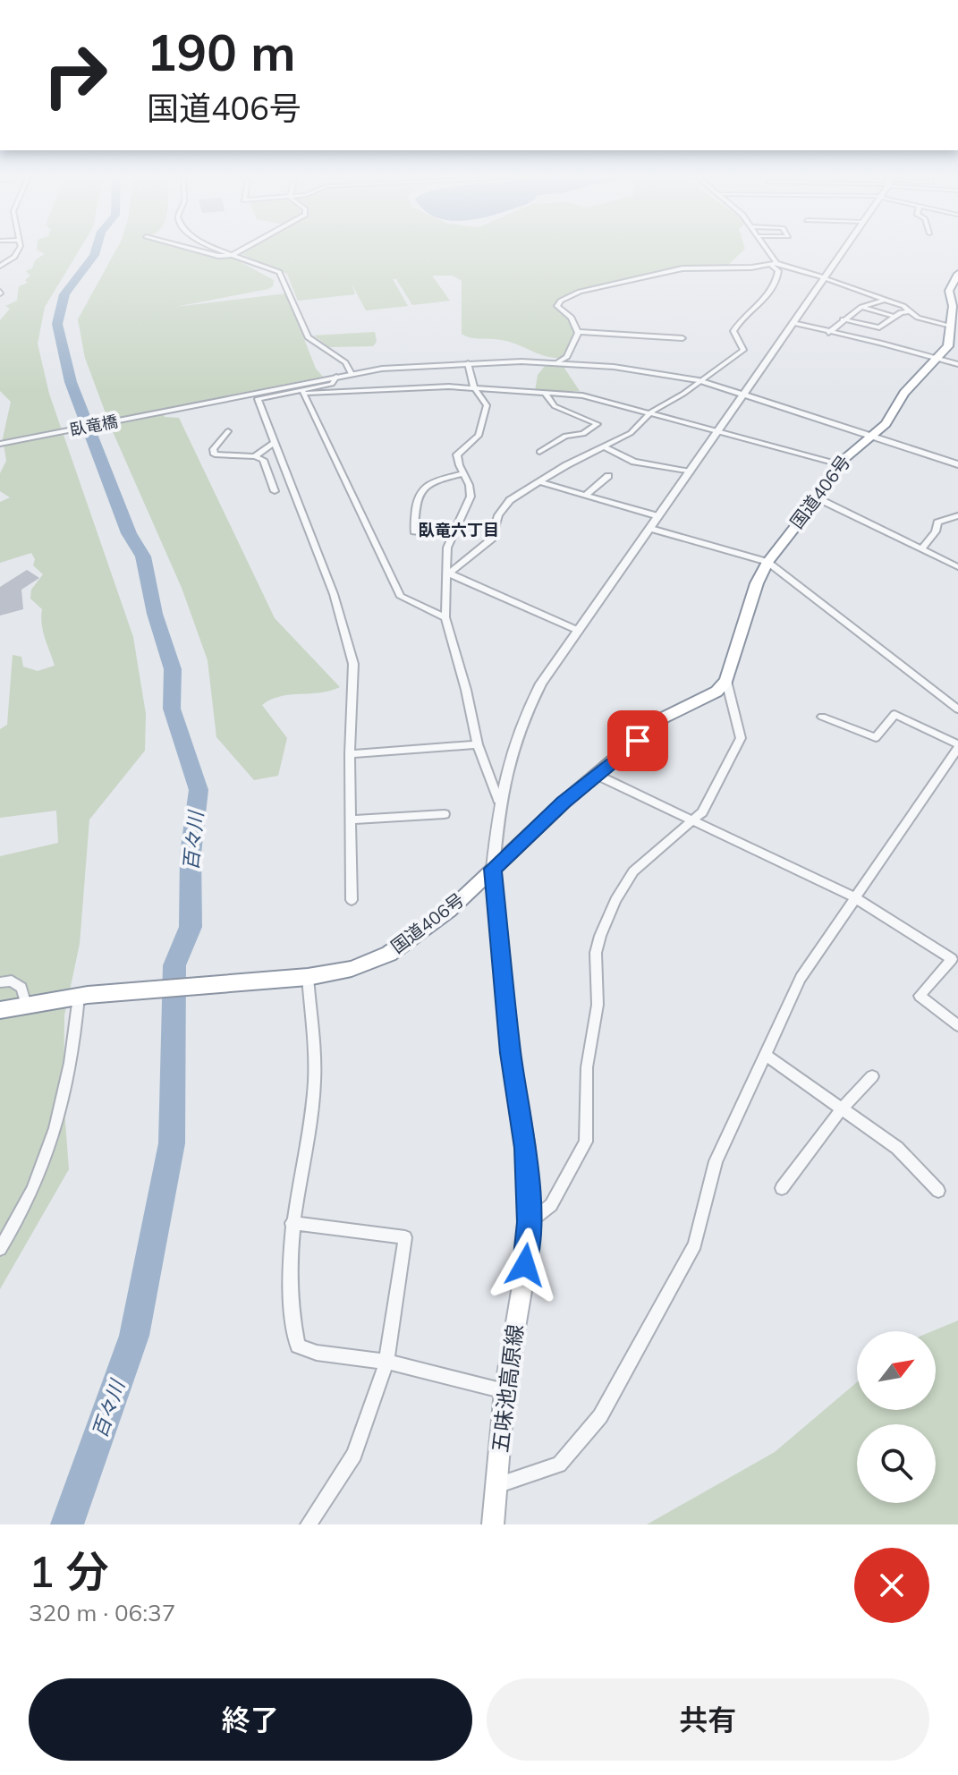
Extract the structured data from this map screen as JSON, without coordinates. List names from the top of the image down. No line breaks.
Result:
{"streets":{"highway":["国道406号"],"main road":["五味池高原線"],"street":["臥竜橋"]},"crossings":[["臥竜橋","国道406号"],["国道406号","五味池高原線"]],"districts":["臥竜六丁目"],"water":["百々川"],"north":"top right","page":{"turn":["190 m","国道406号"],"heading":["1 分","320 m · 06:37"],"buttons":["終了","共有"]}}
